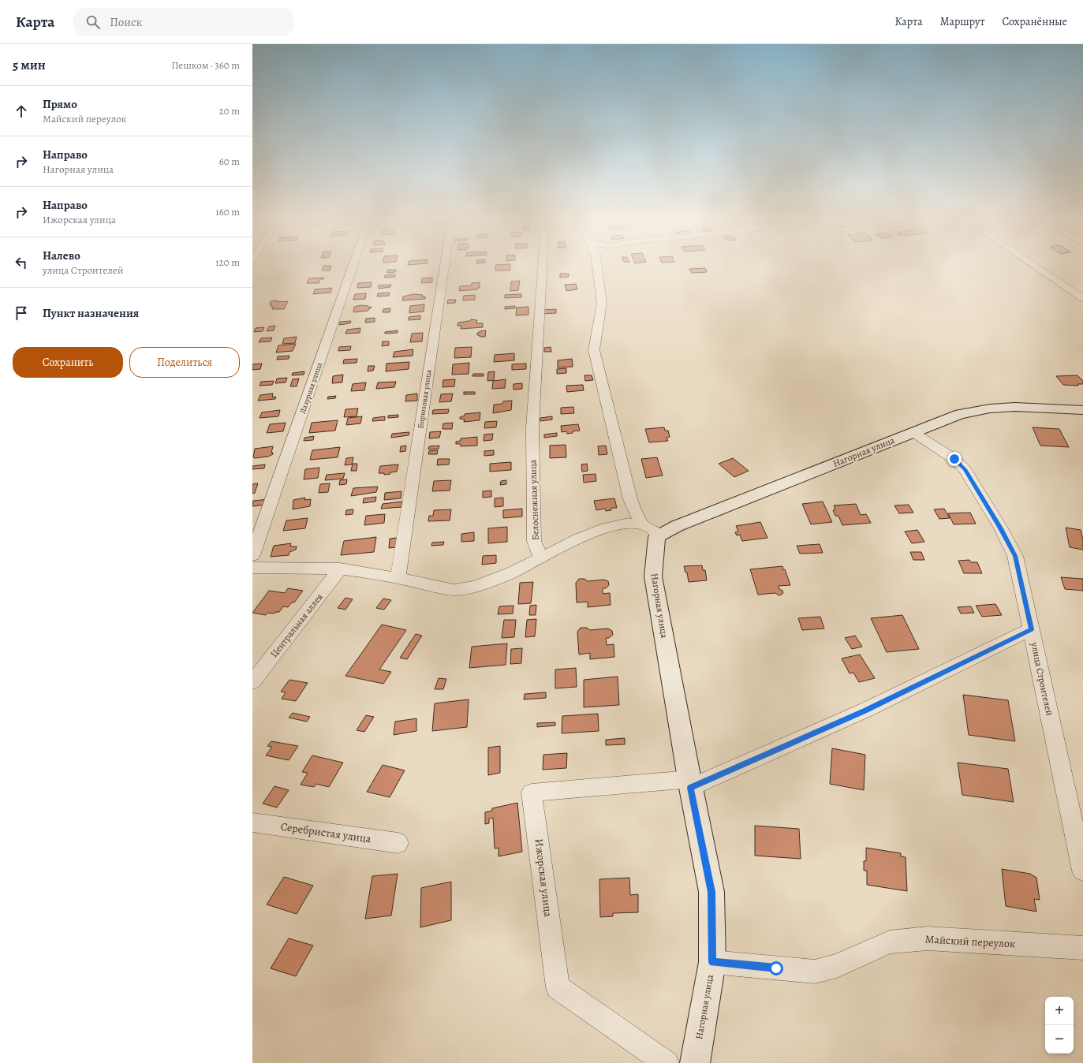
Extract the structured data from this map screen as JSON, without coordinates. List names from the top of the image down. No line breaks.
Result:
{"streets":{"street":["Лазурная улица","Бирюзовая улица","Нагорная улица","Белоснежная улица","Центральная аллея","улица Строителей","Серебристая улица","Ижорская улица","Майский переулок"]},"crossings":[["Нагорная улица","улица Строителей"],["Нагорная улица","Ижорская улица"],["Нагорная улица","Майский переулок"],["улица Строителей","Ижорская улица"]],"page":{"header":"Карта","search":"Поиск","nav":["Карта","Маршрут","Сохранённые"],"heading":["5 мин","Пешком · 360 m"],"list":[["Прямо","Майский переулок","20 m"],["Направо","Нагорная улица","60 m"],["Направо","Ижорская улица","160 m"],["Налево","улица Строителей","120 m"],"Пункт назначения"],"buttons":["Сохранить","Поделиться"],"map_buttons":["+","−"]}}
